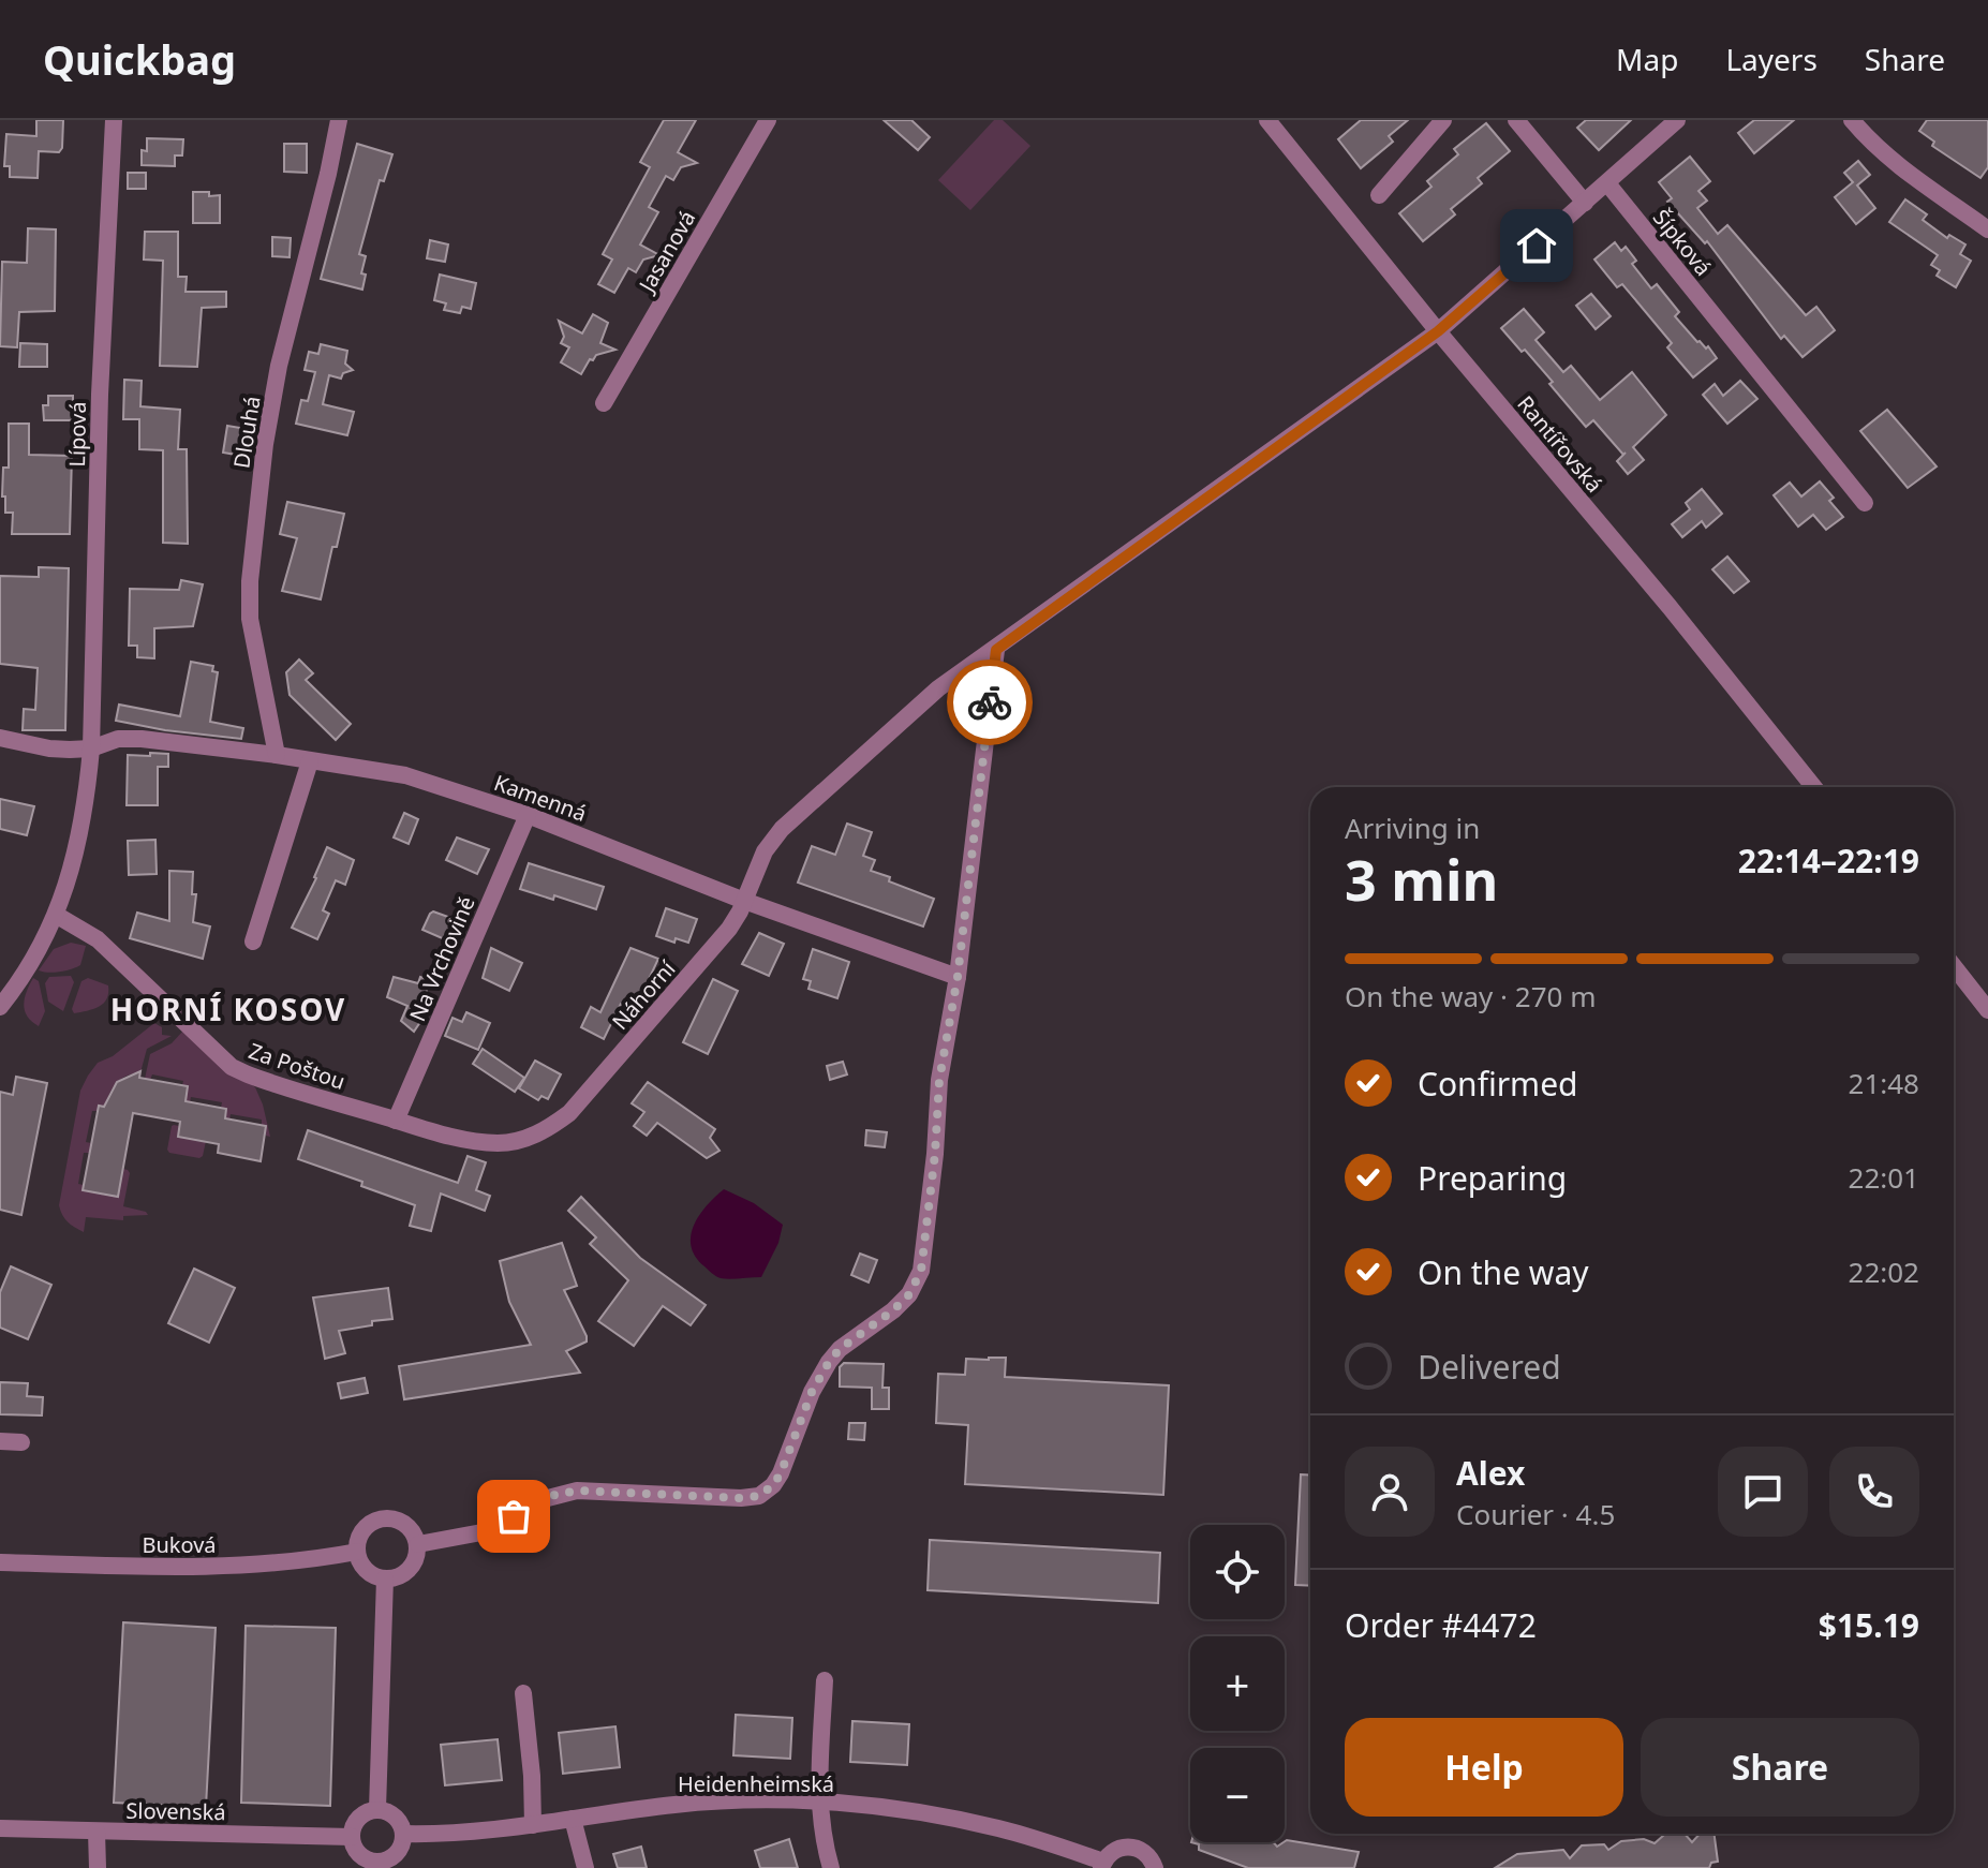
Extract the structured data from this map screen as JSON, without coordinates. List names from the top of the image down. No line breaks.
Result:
{"streets":{"street":["Šípková","Jasanová","Dlouhá","Lípová","Rantířovská","Kamenná","Na Vrchovině","Náhorní","Za Poštou","Buková","Heidenheimská","Slovenská"]},"crossings":[["Dlouhá","Kamenná"],["Lípová","Kamenná"],["Rantířovská","Náhorní"],["Kamenná","Na Vrchovině"],["Kamenná","Náhorní"],["Na Vrchovině","Za Poštou"],["Náhorní","Za Poštou"],["Heidenheimská","Slovenská"]],"districts":["HORNÍ KOSOV"],"page":{"header":"Quickbag","nav":["Map","Layers","Share"],"heading":["3 min","Arriving in","22:14–22:19"],"panel":["Alex","Courier · 4.5","Order #4472","$15.19"],"bar":"On the way · 270 m","list":[["Confirmed","21:48"],["Preparing","22:01"],["On the way","22:02"],"Delivered"],"map_buttons":["+","−"],"buttons":["Help","Share"]}}
